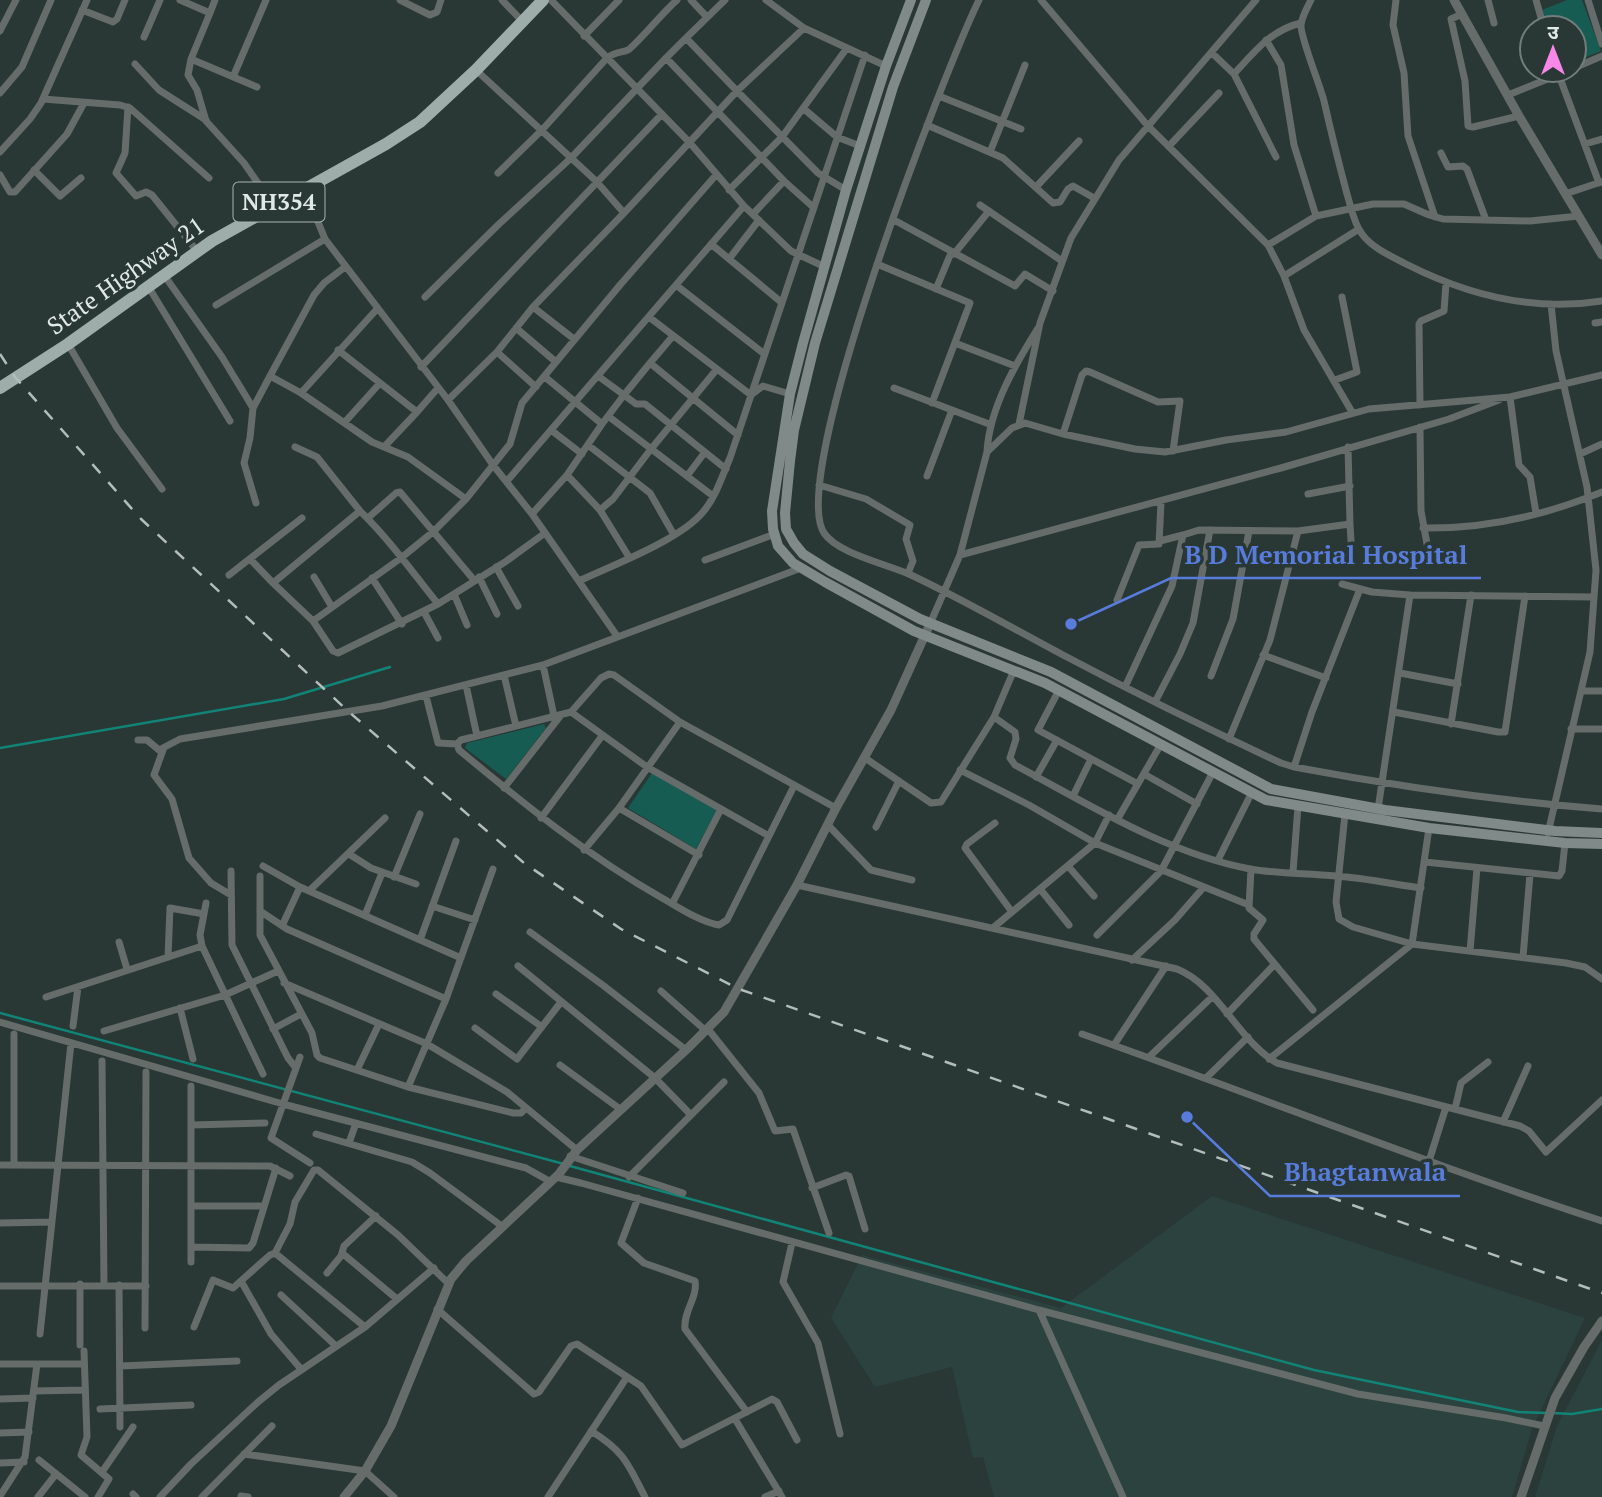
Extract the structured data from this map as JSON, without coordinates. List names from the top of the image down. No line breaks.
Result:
{"streets":{"highway":["NH354","State Highway 21"]},"places":["B D Memorial Hospital","Bhagtanwala"],"north":"top"}
